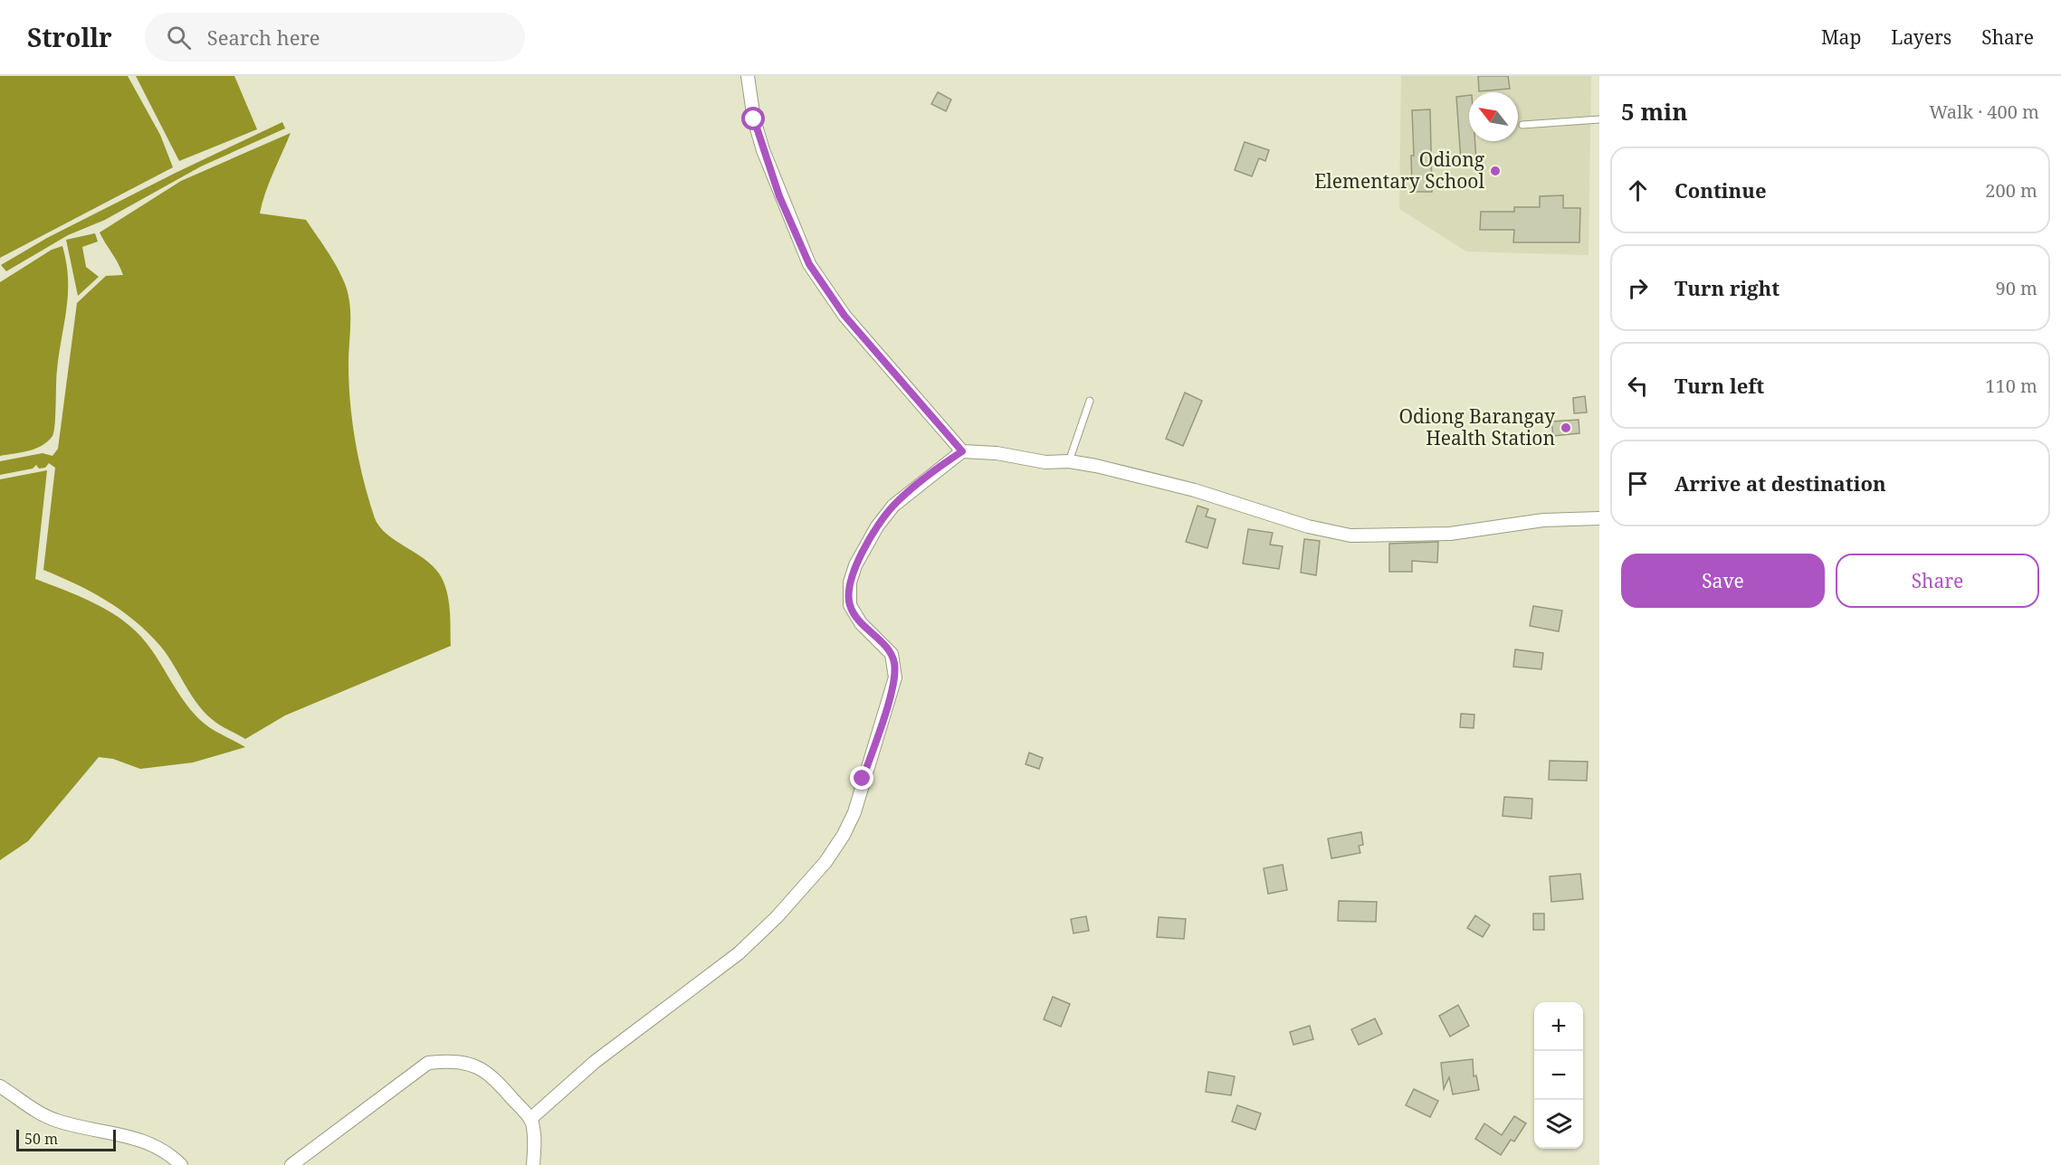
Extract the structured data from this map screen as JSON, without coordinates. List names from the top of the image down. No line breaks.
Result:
{"places":["Odiong Elementary School","Odiong Barangay Health Station"],"scale_bar":"50 m","north":"top left","page":{"header":"Strollr","search":"Search here","nav":["Map","Layers","Share"],"heading":["5 min","Walk · 400 m"],"list":[["Continue","200 m"],["Turn right","90 m"],["Turn left","110 m"],"Arrive at destination"],"buttons":["Save","Share"],"map_buttons":["+","−"],"scale":"50 m"}}
